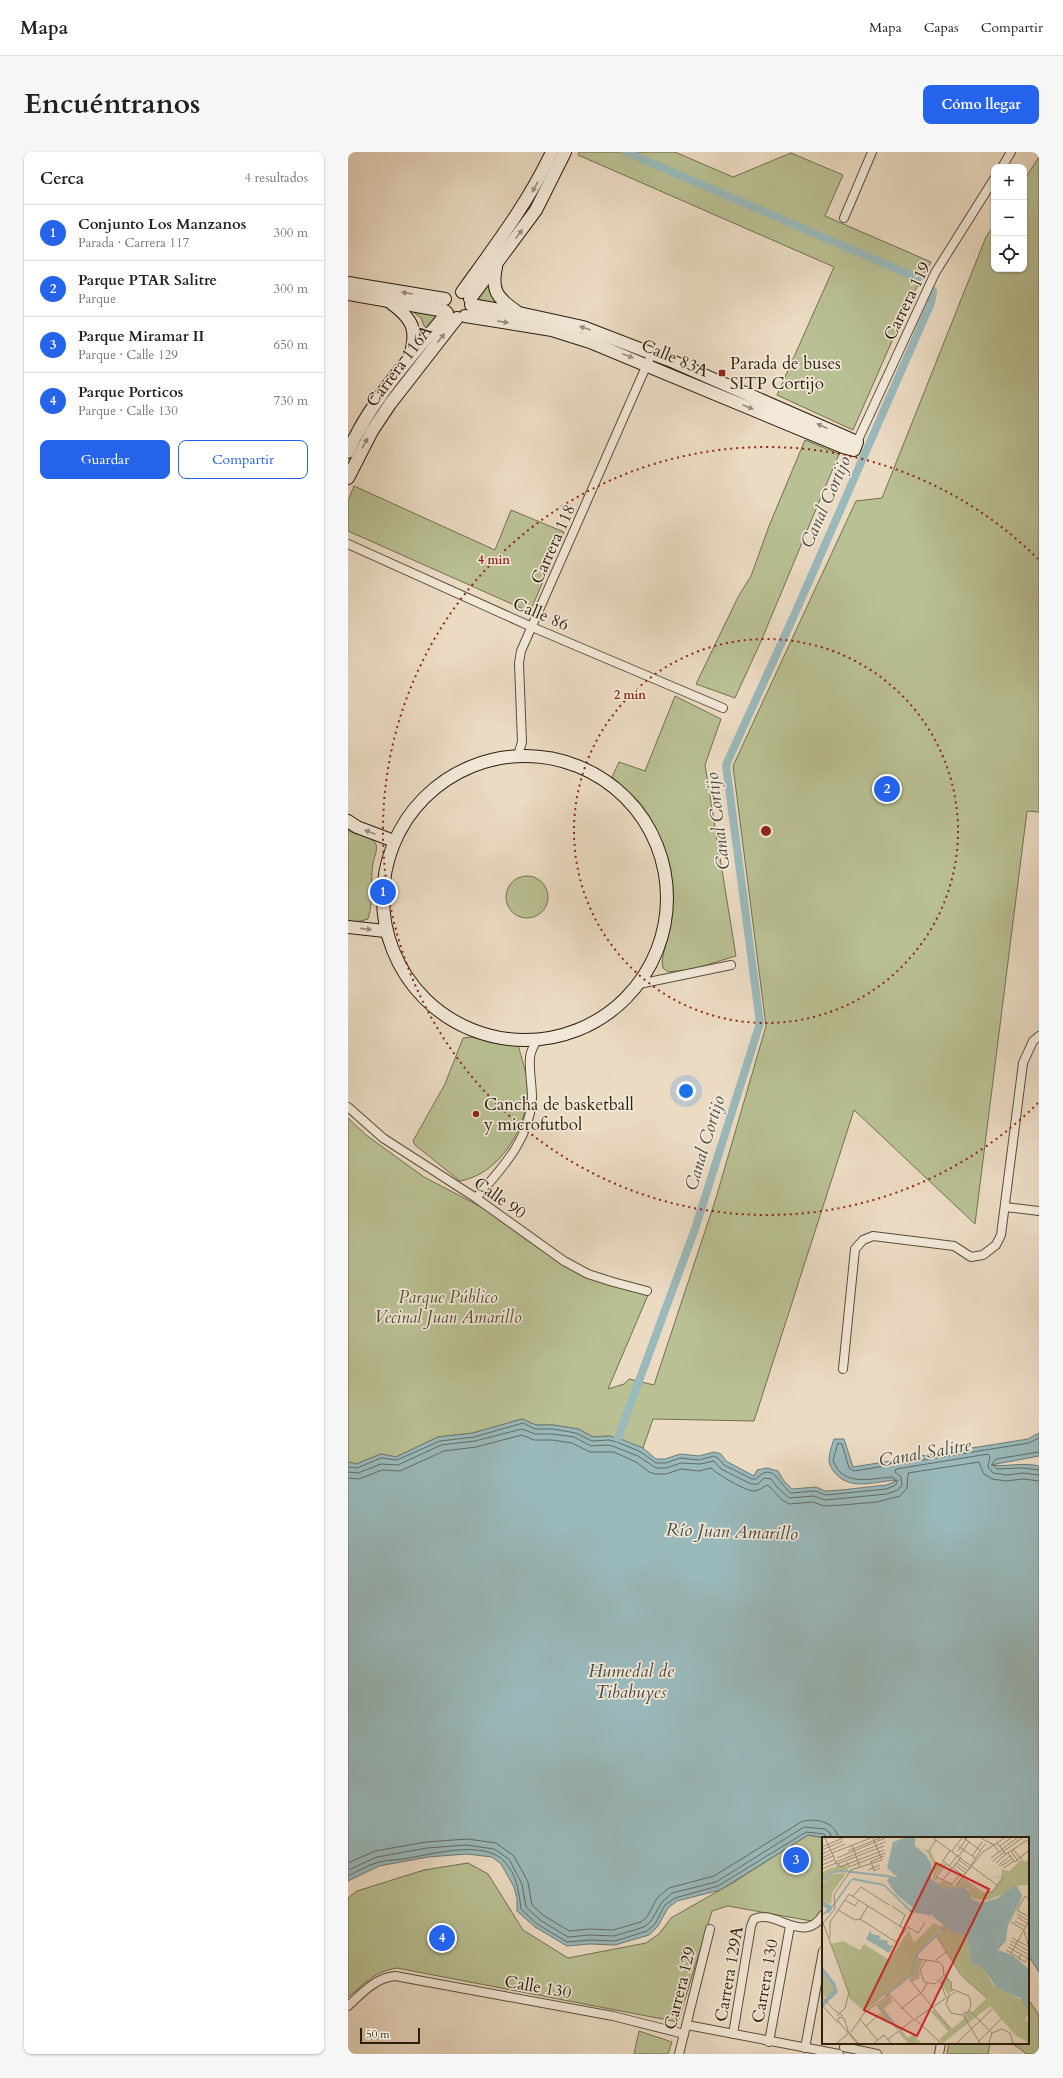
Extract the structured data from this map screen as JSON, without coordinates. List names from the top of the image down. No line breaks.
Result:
{"streets":{"street":["Carrera 119","Calle 83A","Carrera 116A","Carrera 118","Calle 86","Calle 90","Carrera 129A","Carrera 130","Calle 130","Carrera 129"]},"crossings":[["Carrera 119","Calle 83A"],["Calle 83A","Carrera 116A"],["Calle 83A","Carrera 118"],["Carrera 118","Calle 86"],["Carrera 129A","Carrera 130"],["Calle 130","Carrera 129"]],"water":["Canal Cortijo","Canal Salitre","Río Juan Amarillo","Humedal de Tibabuyes"],"parks":["Parque Público Vecinal Juan Amarillo"],"places":{"transit":["Parada de buses SITP Cortijo"],"other":["Cancha de basketball y microfutbol"]},"scale_bar":"50 m","page":{"header":"Mapa","nav":["Mapa","Capas","Compartir"],"title":"Encuéntranos","buttons":["Cómo llegar",["Guardar","Compartir"]],"heading":["Cerca","4 resultados"],"map_buttons":["+","−"],"list":[{"mark":"1","name":"Conjunto Los Manzanos","note":"Parada · Carrera 117","value":"300 m"},{"mark":"2","name":"Parque PTAR Salitre","note":"Parque","value":"300 m"},{"mark":"3","name":"Parque Miramar II","note":"Parque · Calle 129","value":"650 m"},{"mark":"4","name":"Parque Porticos","note":"Parque · Calle 130","value":"730 m"}],"pins":["2","1","3","4"],"scale":"50 m"},"rings":["4 min","2 min"]}
